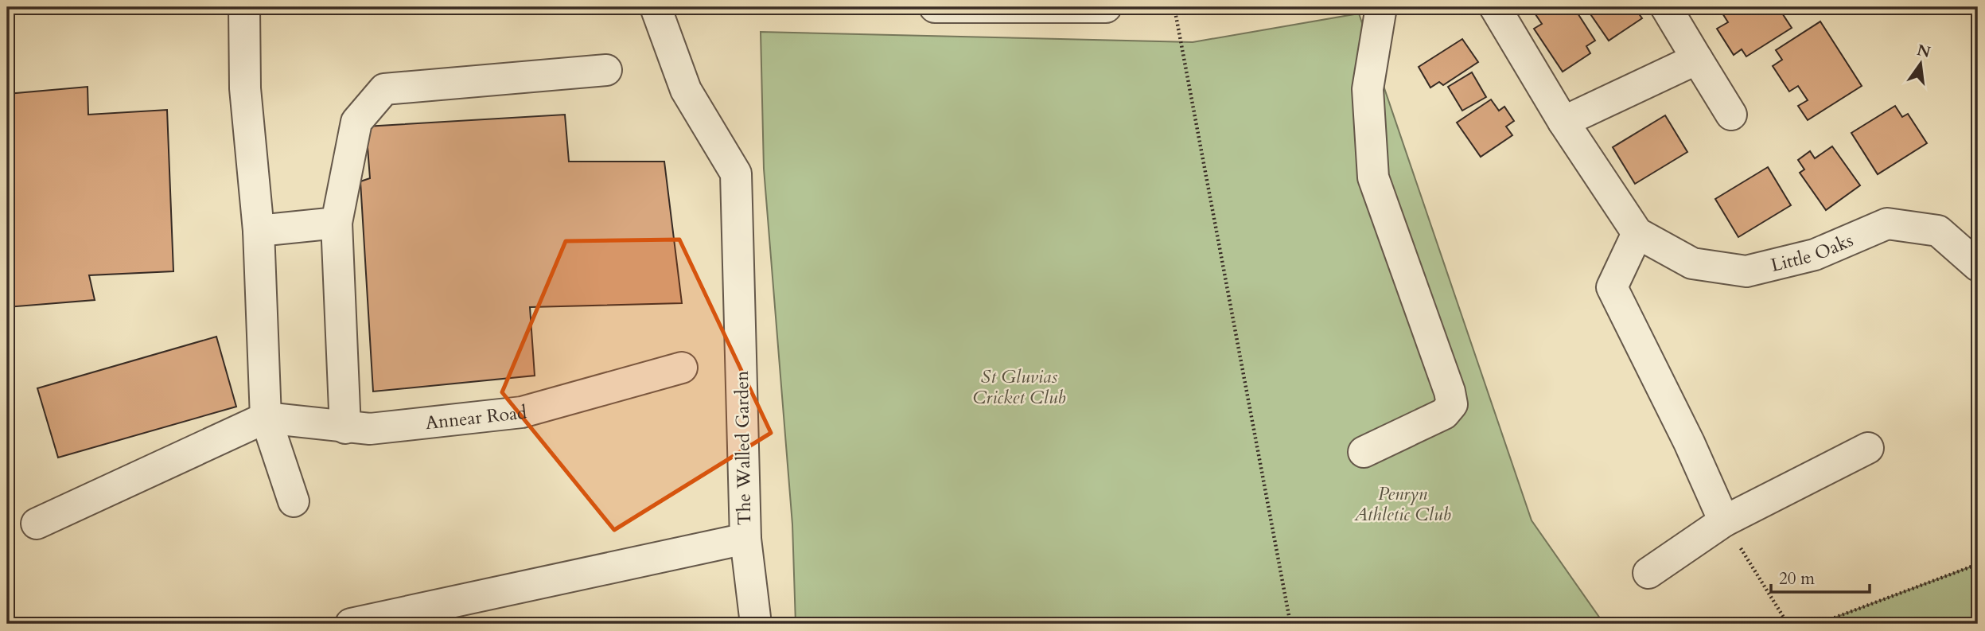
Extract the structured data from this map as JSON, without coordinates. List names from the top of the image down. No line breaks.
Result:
{"streets":{"street":["Little Oaks","Annear Road","The Walled Garden"]},"parks":["St Gluvias Cricket Club","Penryn Athletic Club"],"scale_bar":"20 m","north":"top"}
